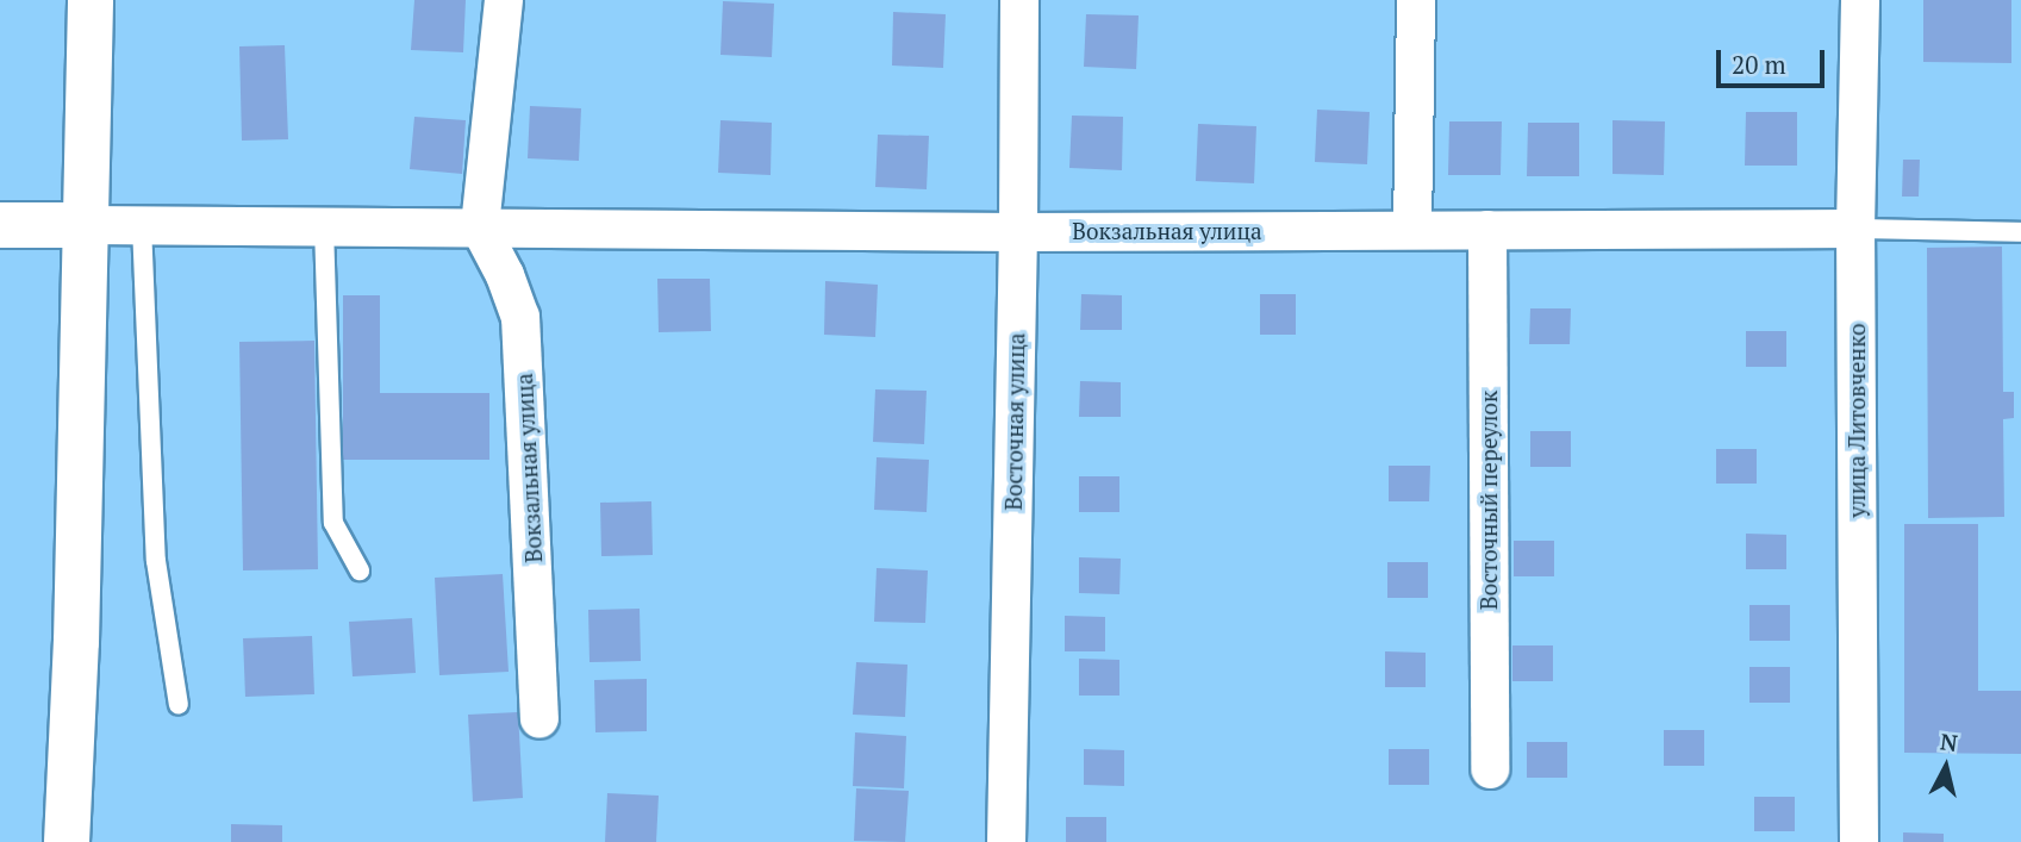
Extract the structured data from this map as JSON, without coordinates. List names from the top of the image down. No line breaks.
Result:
{"streets":{"main road":["Вокзальная улица"],"street":["улица Литовченко","Восточная улица","Восточный переулок"]},"crossings":[["Вокзальная улица","улица Литовченко"],["Вокзальная улица","Восточная улица"],["Вокзальная улица","Восточный переулок"]],"scale_bar":"20 m","north":"top"}
